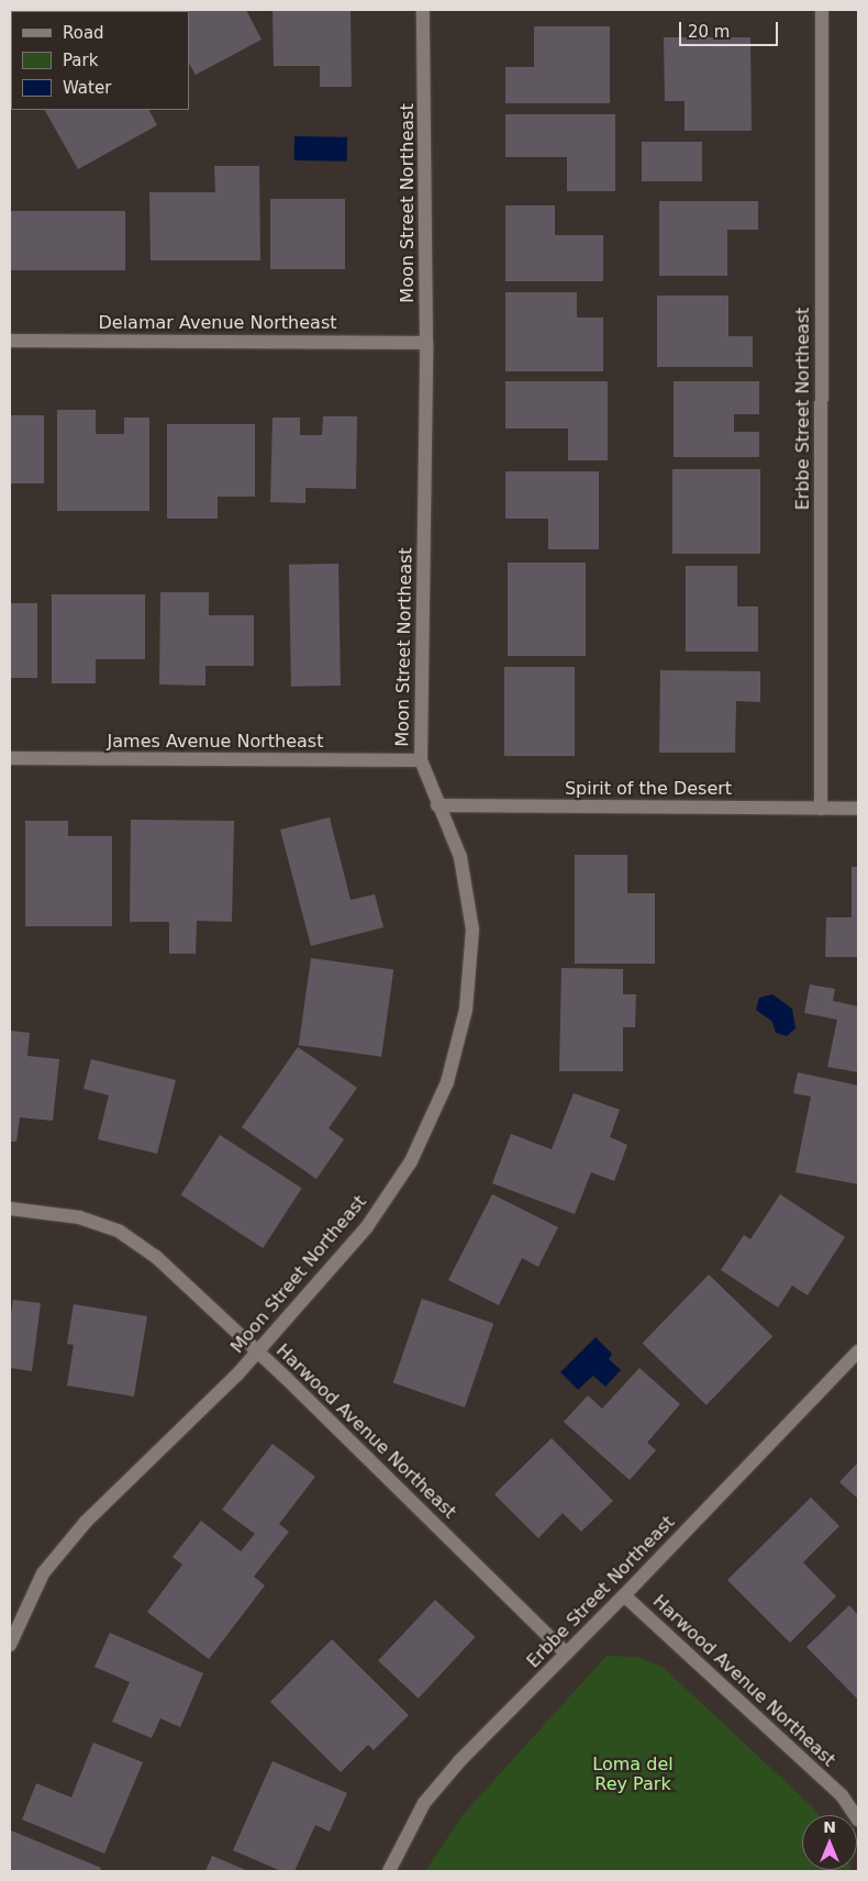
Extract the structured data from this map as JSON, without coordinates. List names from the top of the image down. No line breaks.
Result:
{"streets":{"street":["Moon Street Northeast","Delamar Avenue Northeast","Erbbe Street Northeast","James Avenue Northeast","Spirit of the Desert","Harwood Avenue Northeast"]},"crossings":[["Moon Street Northeast","Delamar Avenue Northeast"],["Moon Street Northeast","James Avenue Northeast"],["Moon Street Northeast","Spirit of the Desert"],["Moon Street Northeast","Harwood Avenue Northeast"],["Erbbe Street Northeast","Spirit of the Desert"],["Erbbe Street Northeast","Harwood Avenue Northeast"]],"parks":["Loma del Rey Park"],"legend":["Road","Park","Water"],"scale_bar":"20 m","north":"top"}
